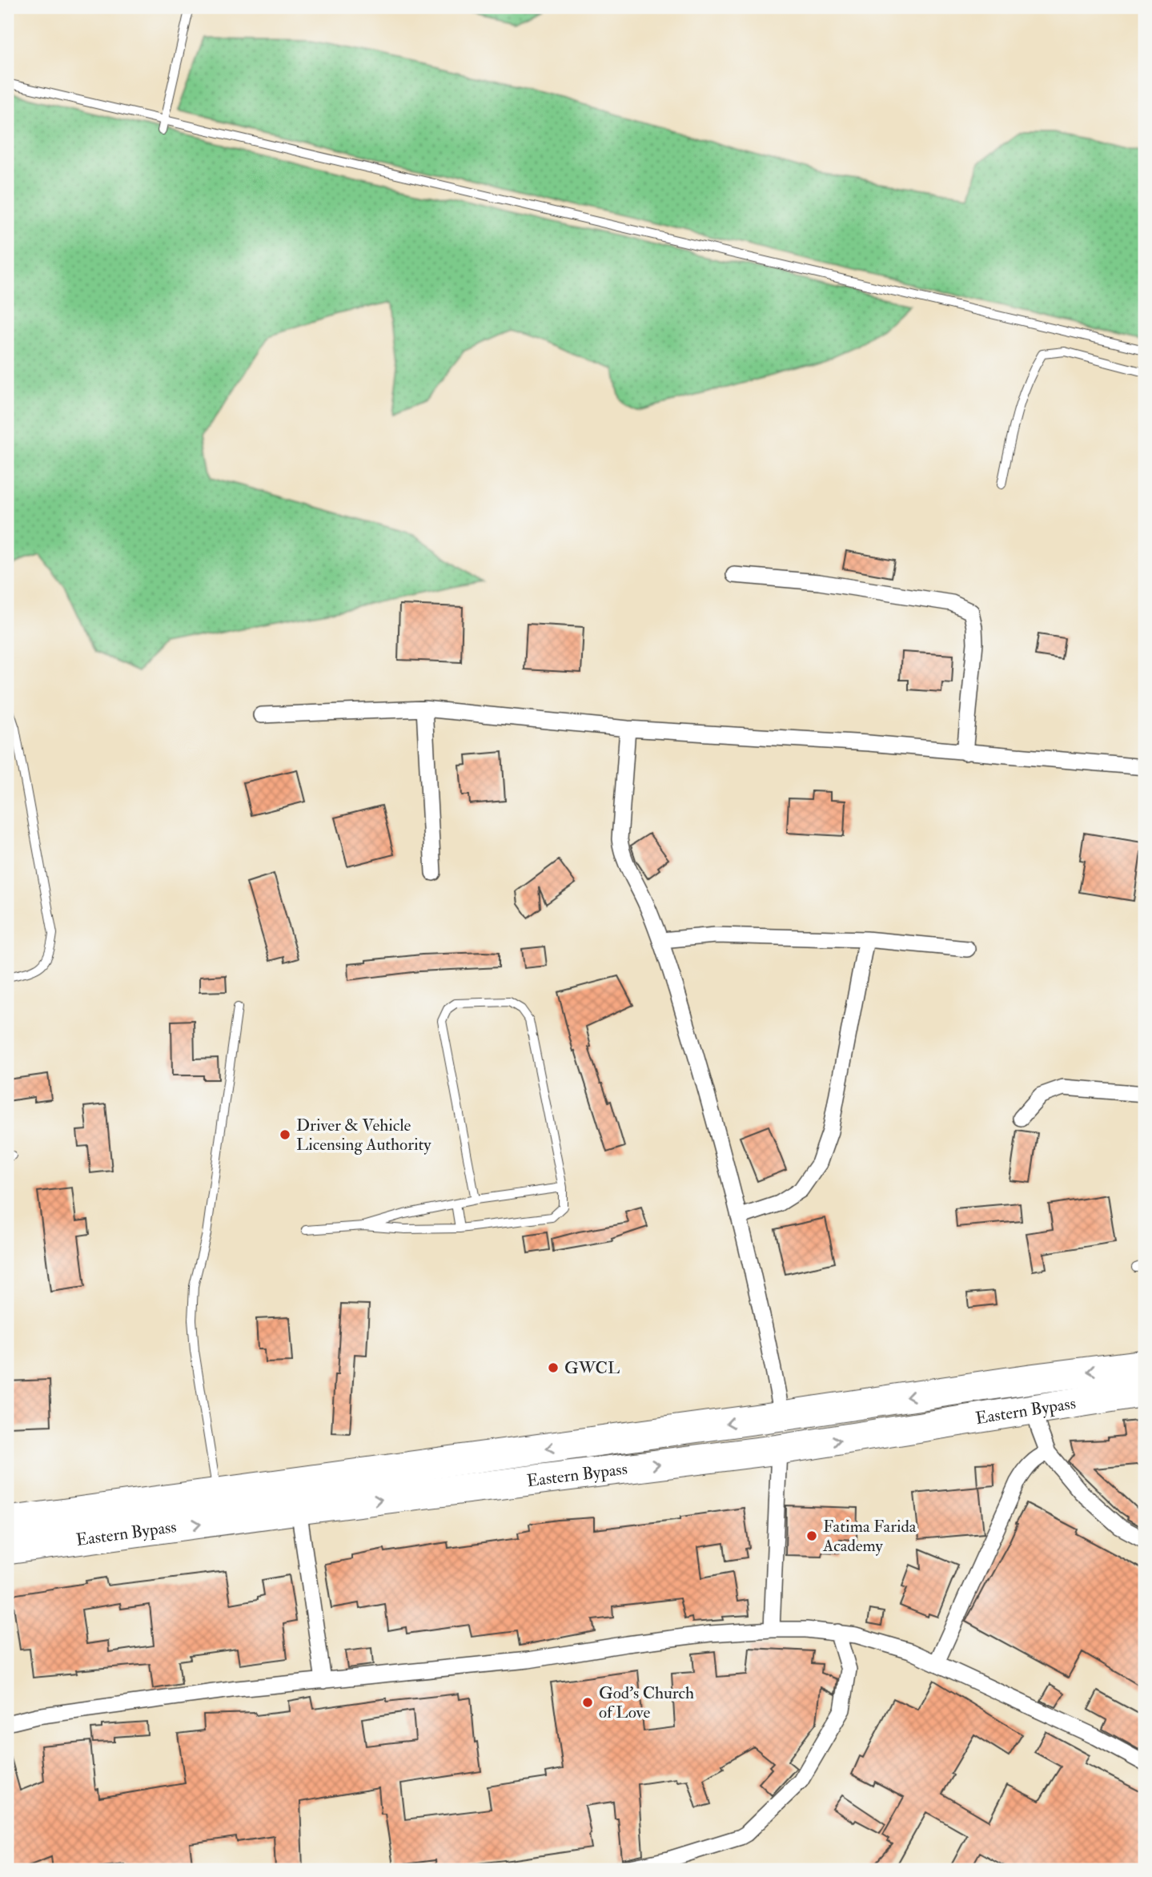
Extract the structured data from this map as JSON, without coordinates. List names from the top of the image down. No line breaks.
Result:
{"streets":{"highway":["Eastern Bypass"]},"places":["Driver & Vehicle Licensing Authority","GWCL","Fatima Farida Academy","God's Church of Love"]}
